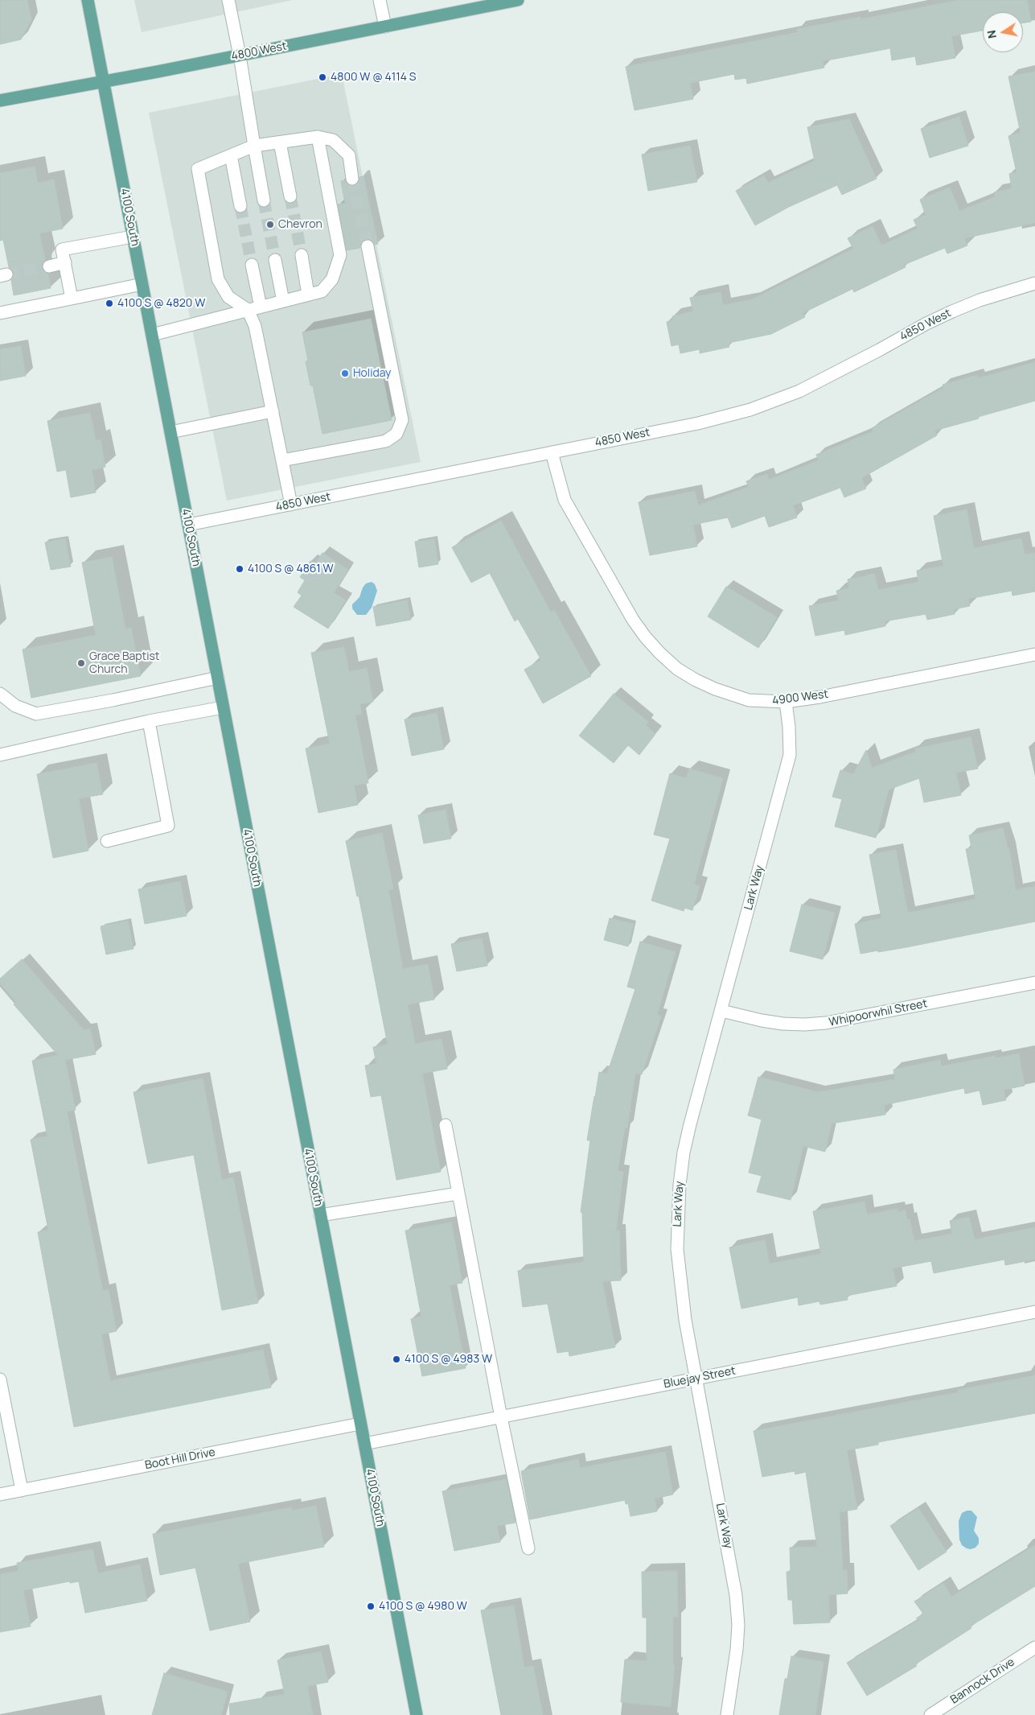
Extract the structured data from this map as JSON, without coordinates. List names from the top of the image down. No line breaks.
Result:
{"streets":{"main road":["4800 West","4100 South"],"street":["4850 West","4900 West","Lark Way","Whipoorwhil Street","Bluejay Street","Boot Hill Drive","Bannock Drive"]},"crossings":[["4800 West","4100 South"],["4100 South","4850 West"],["4100 South","Bluejay Street"],["4100 South","Boot Hill Drive"],["4850 West","4900 West"],["4900 West","Lark Way"],["Lark Way","Whipoorwhil Street"],["Lark Way","Bluejay Street"]],"places":["4800 W @ 4114 S","Chevron","4100 S @ 4820 W","Holiday","4100 S @ 4861 W","Grace Baptist Church","4100 S @ 4983 W","4100 S @ 4980 W"],"north":"left"}
